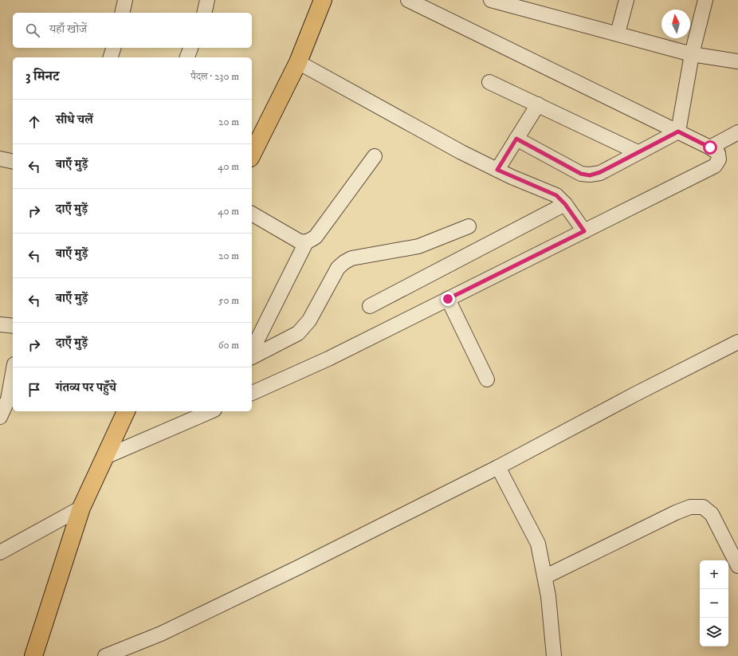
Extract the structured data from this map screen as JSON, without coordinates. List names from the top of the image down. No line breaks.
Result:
{"north":"top","page":{"search":"यहाँ खोजें","heading":["3 मिनट","पैदल · 230 m"],"list":[["सीधे चलें","20 m"],["बाएँ मुड़ें","40 m"],["दाएँ मुड़ें","40 m"],["बाएँ मुड़ें","20 m"],["बाएँ मुड़ें","50 m"],["दाएँ मुड़ें","60 m"],"गंतव्य पर पहुँचे"],"map_buttons":["+","−"]}}
